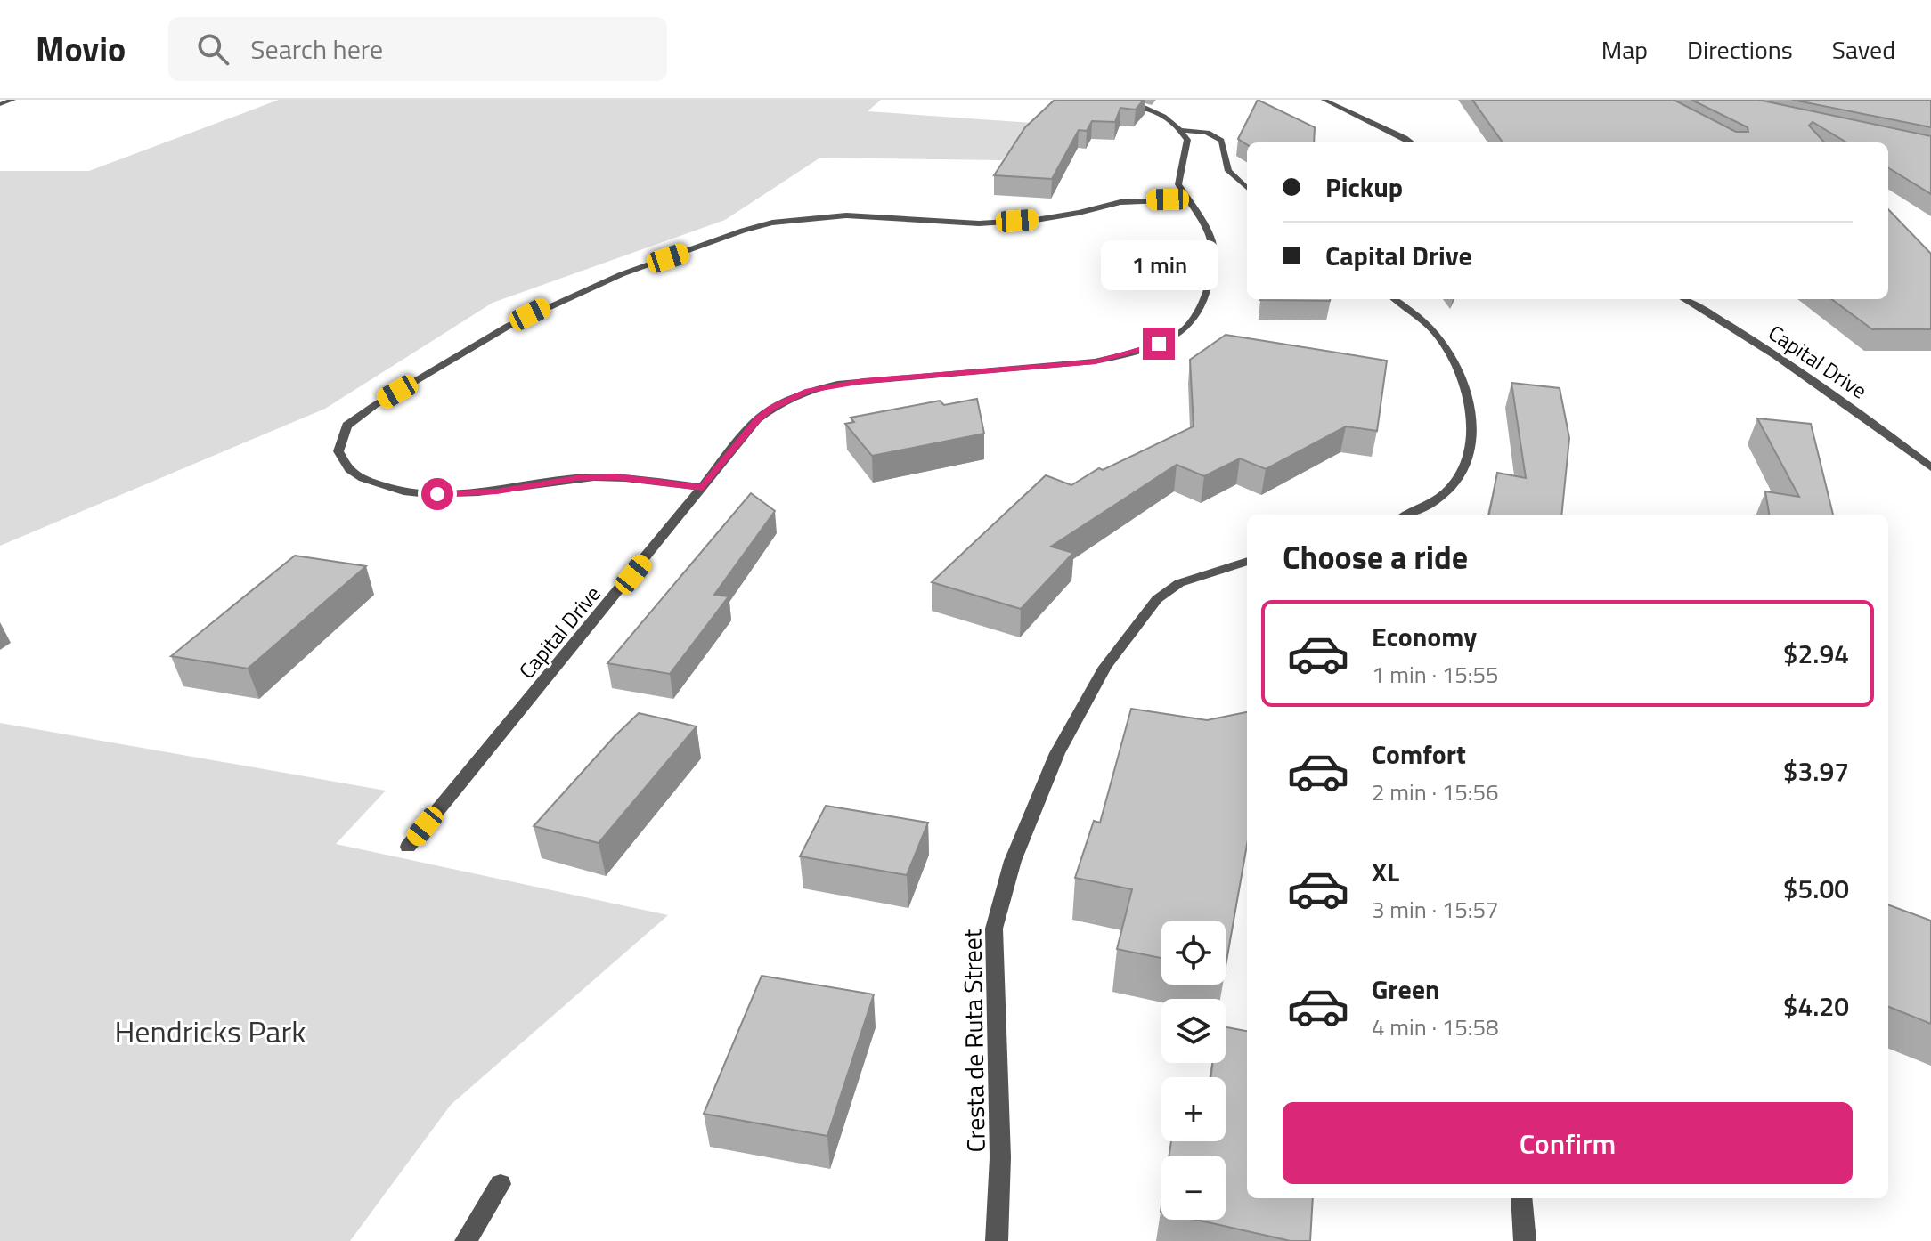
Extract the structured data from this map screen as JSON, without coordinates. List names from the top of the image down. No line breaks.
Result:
{"streets":{"street":["Capital Drive","Cresta de Ruta Street"]},"parks":["Hendricks Park"],"page":{"header":"Movio","search":"Search here","nav":["Map","Directions","Saved"],"banner":["Pickup","Capital Drive"],"bubble":"1 min","heading":"Choose a ride","list":[{"name":"Economy","note":"1 min · 15:55","value":"$2.94"},{"name":"Comfort","note":"2 min · 15:56","value":"$3.97"},{"name":"XL","note":"3 min · 15:57","value":"$5.00"},{"name":"Green","note":"4 min · 15:58","value":"$4.20"}],"map_buttons":["+","−"],"buttons":"Confirm"}}
